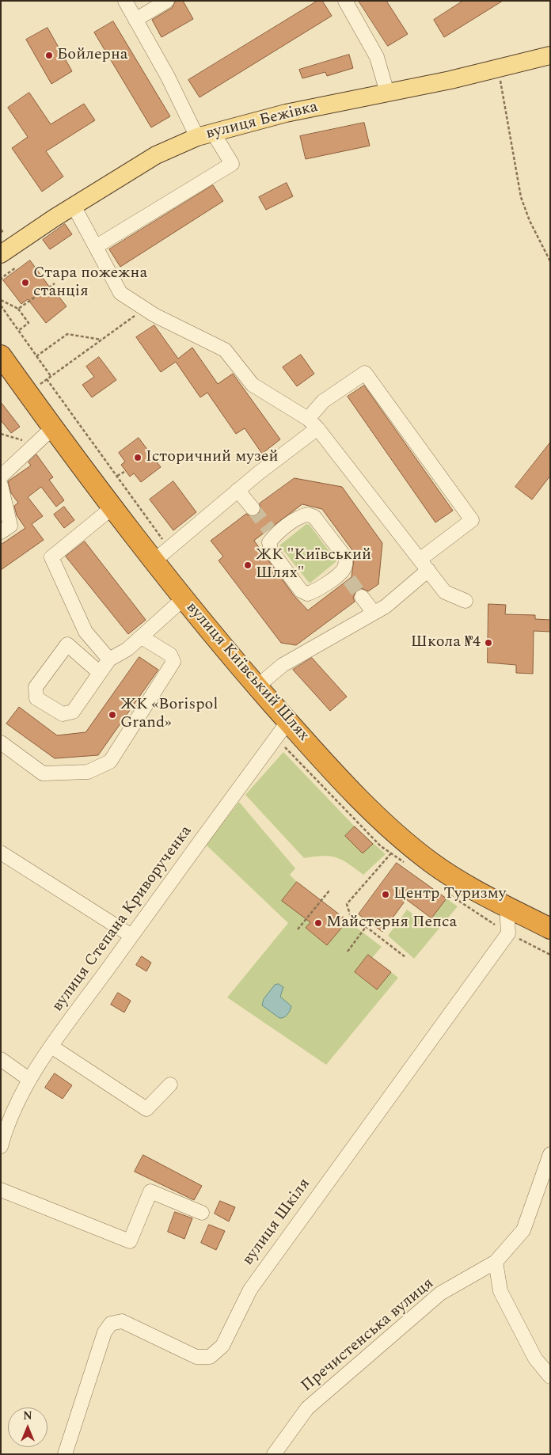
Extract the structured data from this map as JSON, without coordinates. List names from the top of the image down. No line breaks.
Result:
{"streets":{"highway":["вулиця Київський Шлях"],"main road":["вулиця Бежівка"],"street":["вулиця Степана Криворученка","вулиця Шкіля","Пречистенська вулиця"]},"crossings":[["вулиця Київський Шлях","вулиця Степана Криворученка"],["вулиця Київський Шлях","вулиця Шкіля"]],"places":["Бойлерна","Стара пожежна станція","Історичний музей","ЖК \"Київський Шлях\"","Школа №4","ЖК «Borispol Grand»","Центр Туризму","Майстерня Пепса"],"north":"top"}
